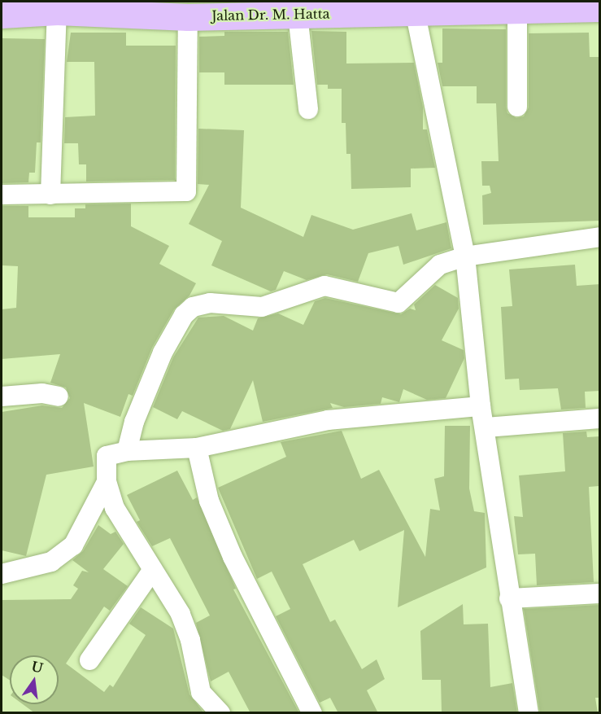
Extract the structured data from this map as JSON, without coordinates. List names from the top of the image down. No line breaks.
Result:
{"streets":{"main road":["Jalan Dr. M. Hatta"]},"north":"top"}
